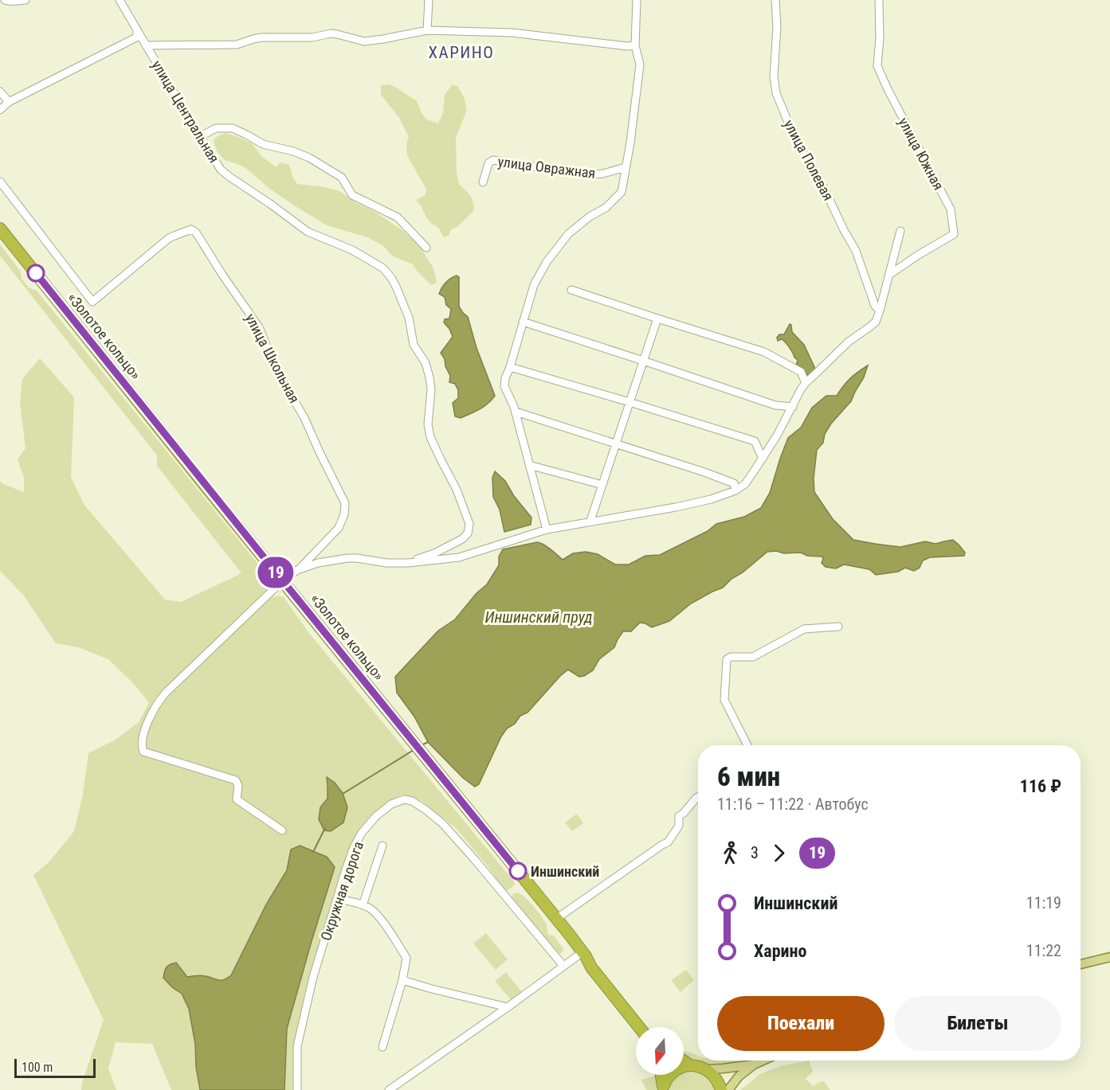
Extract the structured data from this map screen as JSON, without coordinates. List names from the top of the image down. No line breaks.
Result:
{"streets":{"highway":["«Золотое кольцо»"],"street":["улица Центральная","улица Южная","улица Полевая","улица Овражная","улица Школьная","Окружная дорога"]},"districts":["ХАРИНО"],"water":["Иншинский пруд"],"places":["Иншинский"],"lines":["bus line 19"],"scale_bar":"100 m","north":"bottom","page":{"on_map":"19","heading":["6 мин","11:16 – 11:22 · Автобус","116 ₽"],"legs":["3","19"],"list":[{"name":"Иншинский","value":"11:19"},{"name":"Харино","value":"11:22"}],"buttons":["Поехали","Билеты"],"scale":"100 m"}}
